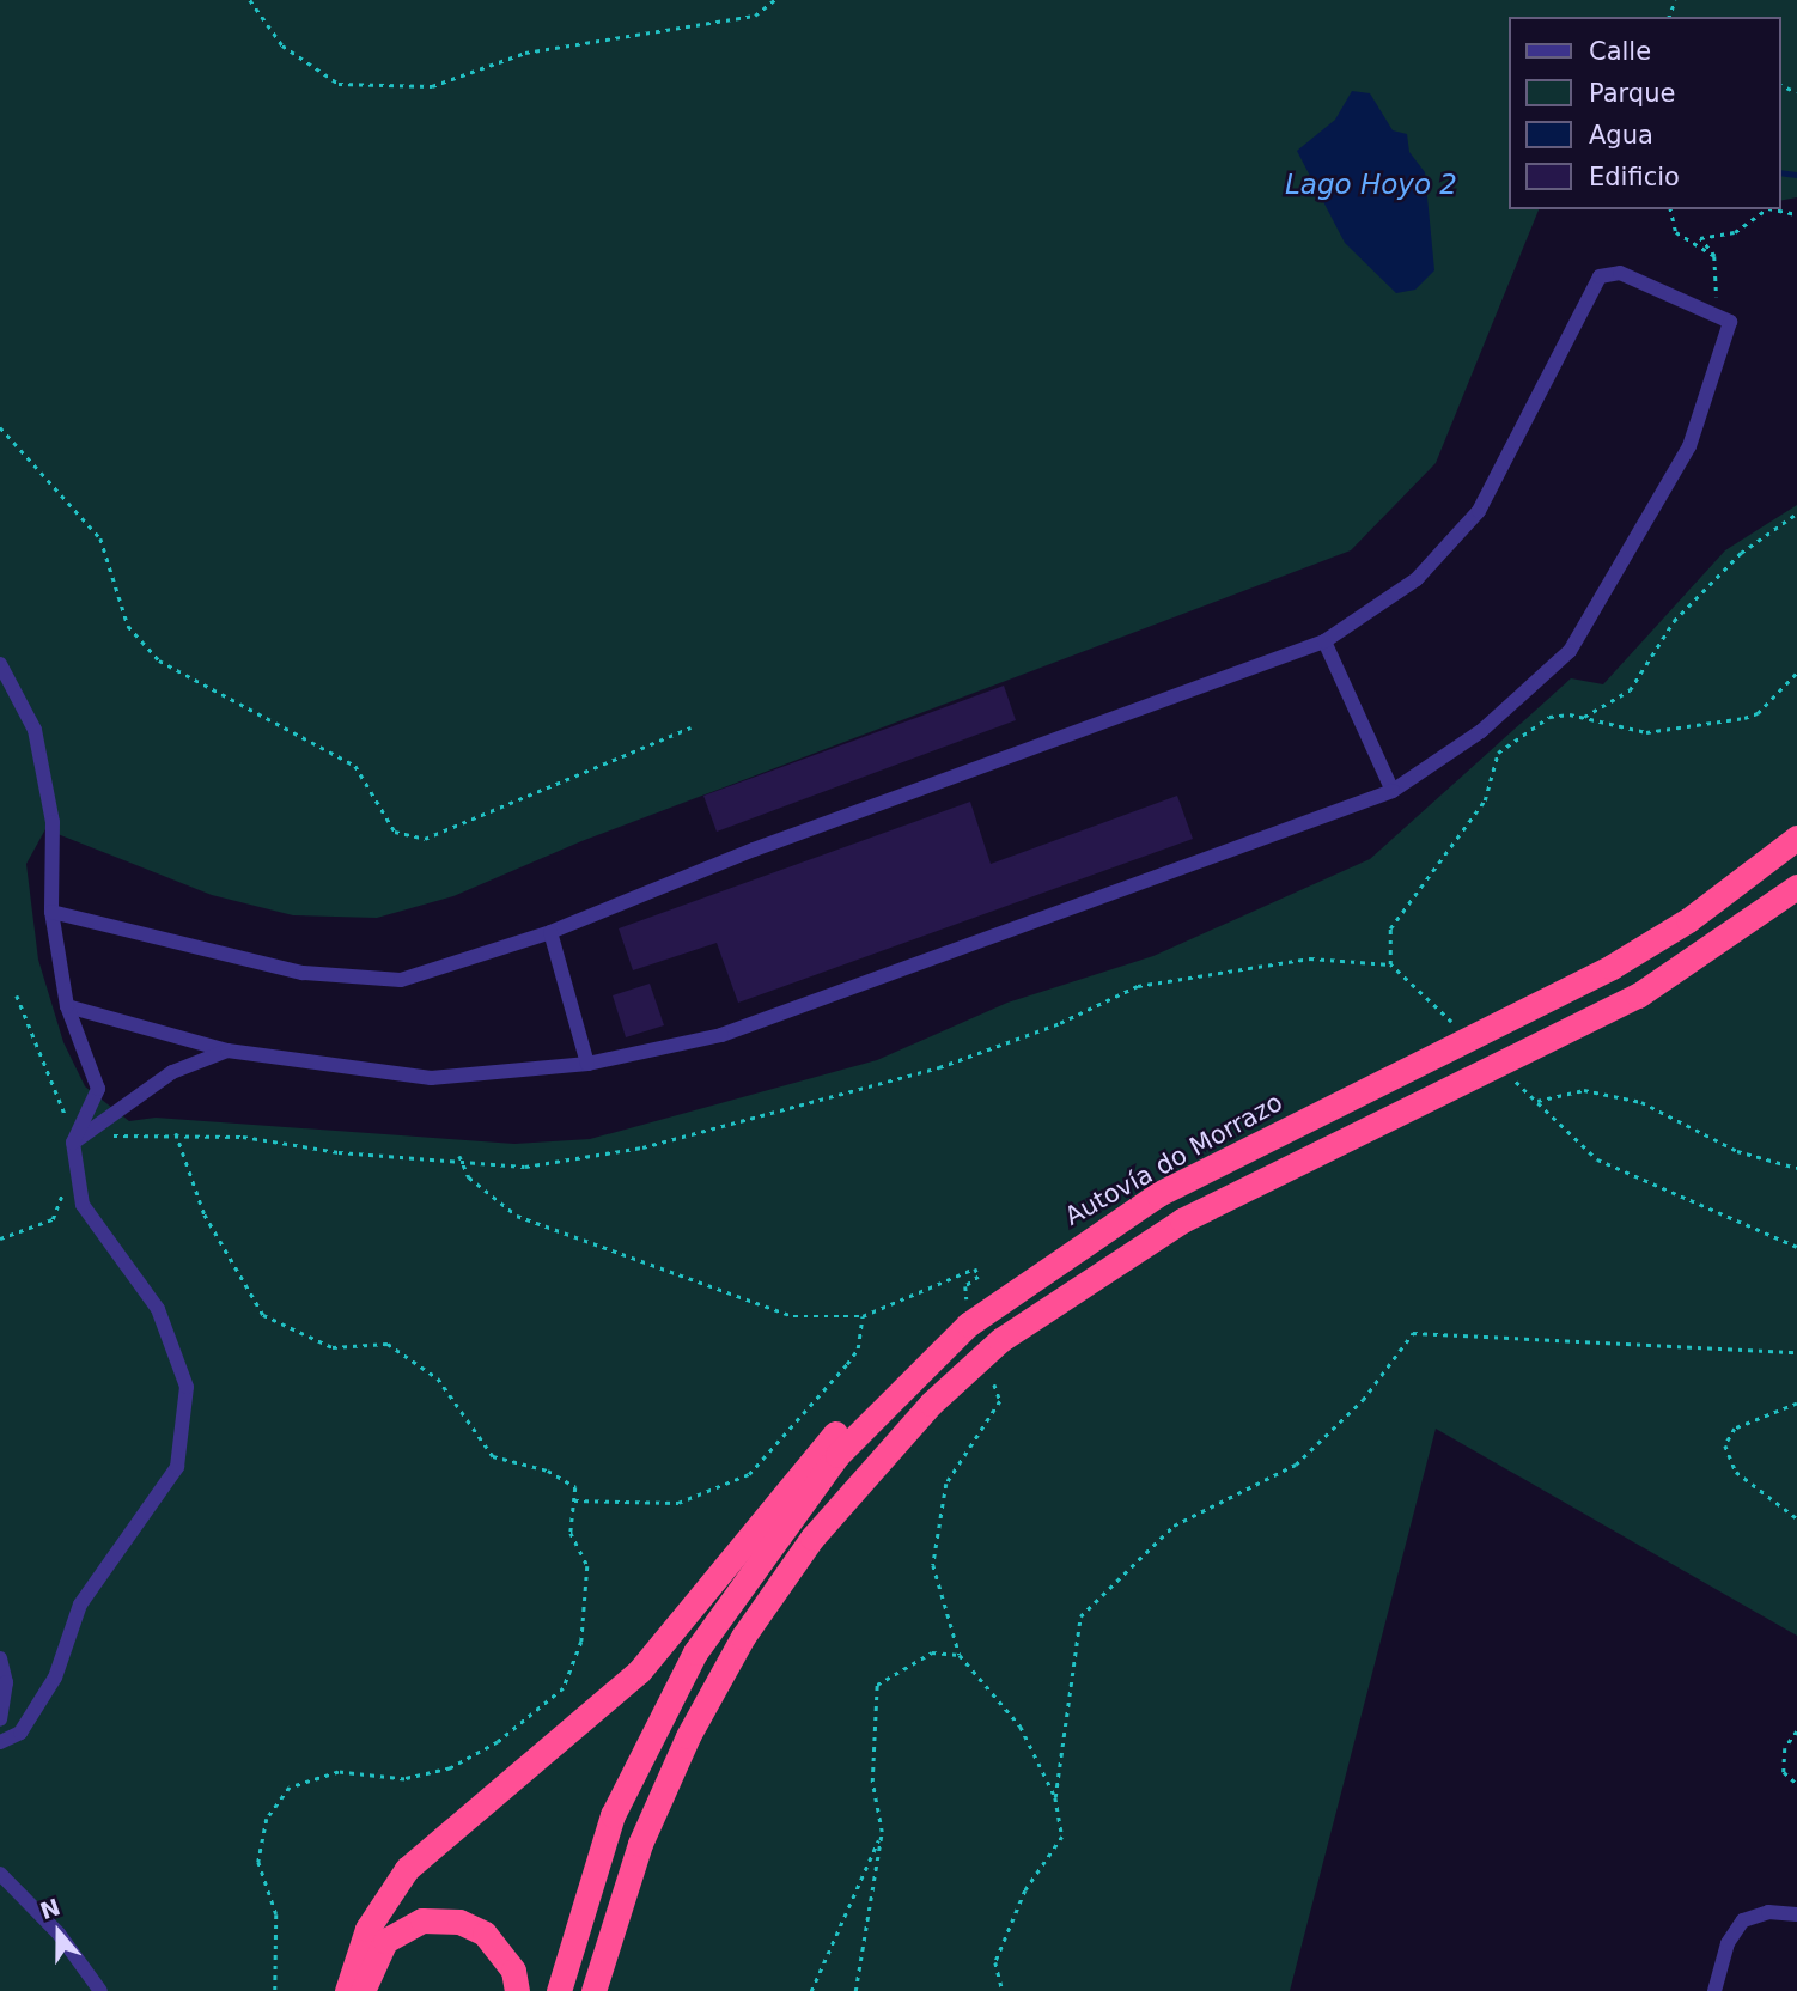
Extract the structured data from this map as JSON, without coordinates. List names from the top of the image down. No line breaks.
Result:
{"streets":{"highway":["Autovía do Morrazo"]},"water":["Lago Hoyo 2"],"legend":["Calle","Parque","Agua","Edificio"],"north":"top"}
